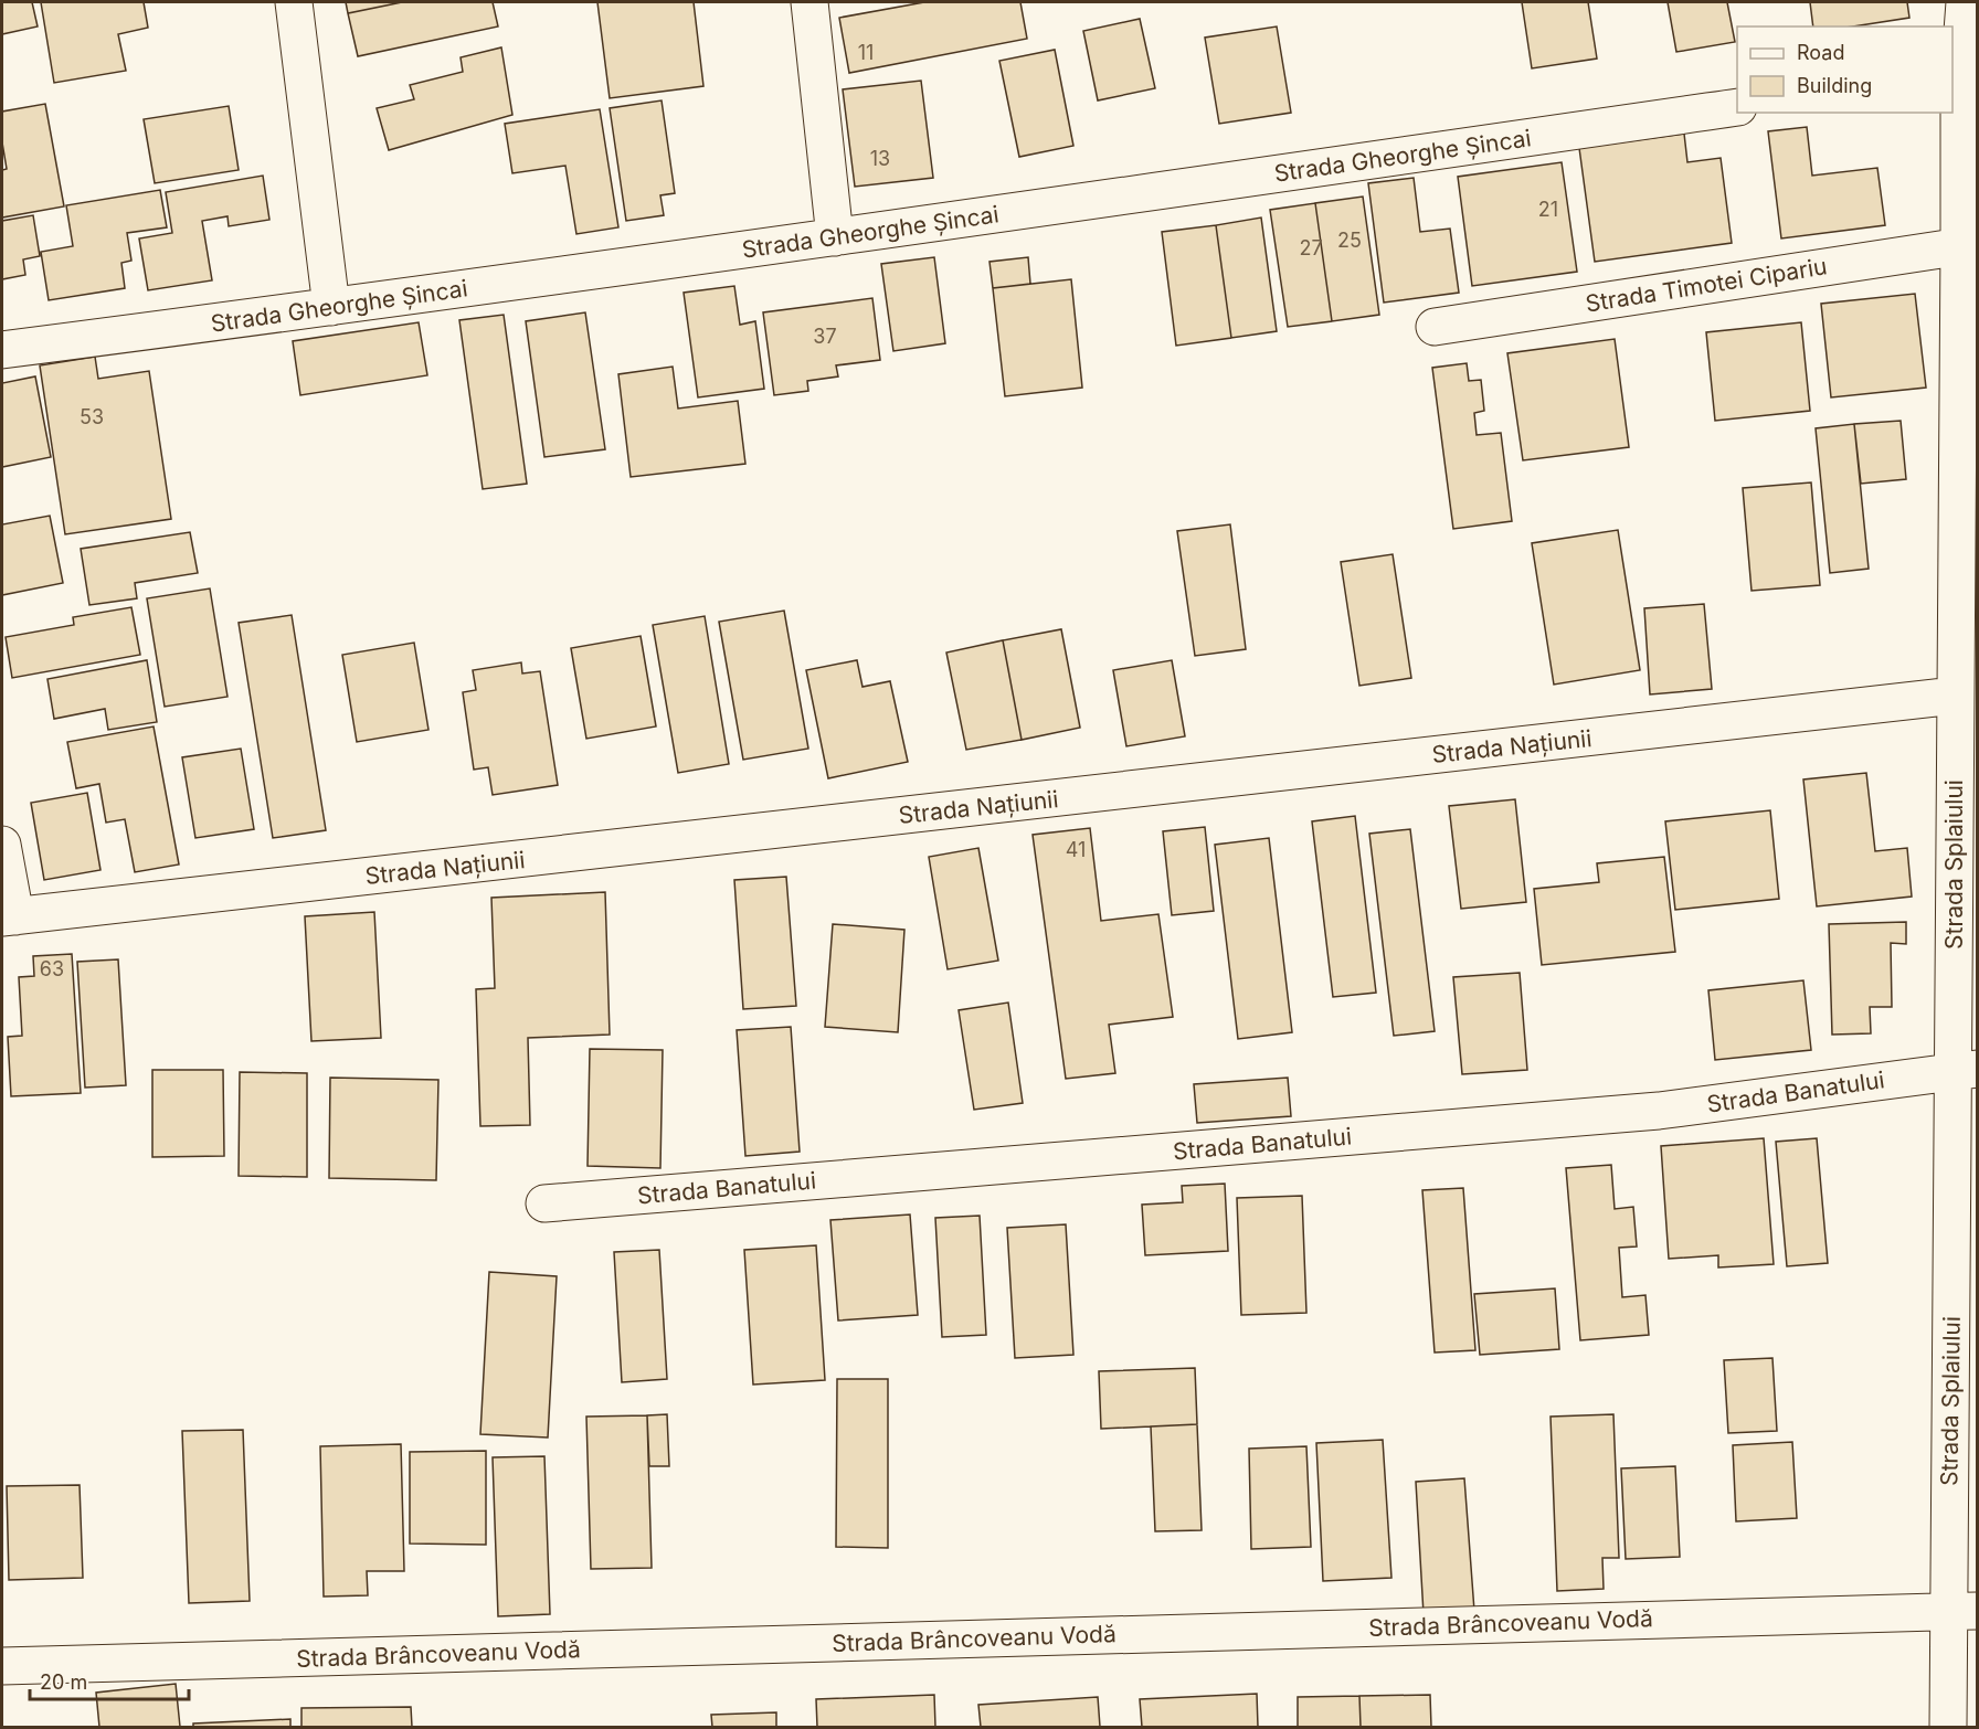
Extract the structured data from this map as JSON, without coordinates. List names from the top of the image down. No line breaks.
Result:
{"streets":{"street":["Strada Gheorghe Șincai","Strada Timotei Cipariu","Strada Națiunii","Strada Splaiului","Strada Banatului","Strada Brâncoveanu Vodă"]},"crossings":[["Strada Timotei Cipariu","Strada Splaiului"],["Strada Națiunii","Strada Splaiului"],["Strada Splaiului","Strada Banatului"],["Strada Splaiului","Strada Brâncoveanu Vodă"]],"house_numbers":["11","13","21","25","27","37","53","41","63"],"legend":["Road","Building"],"scale_bar":"20 m"}
